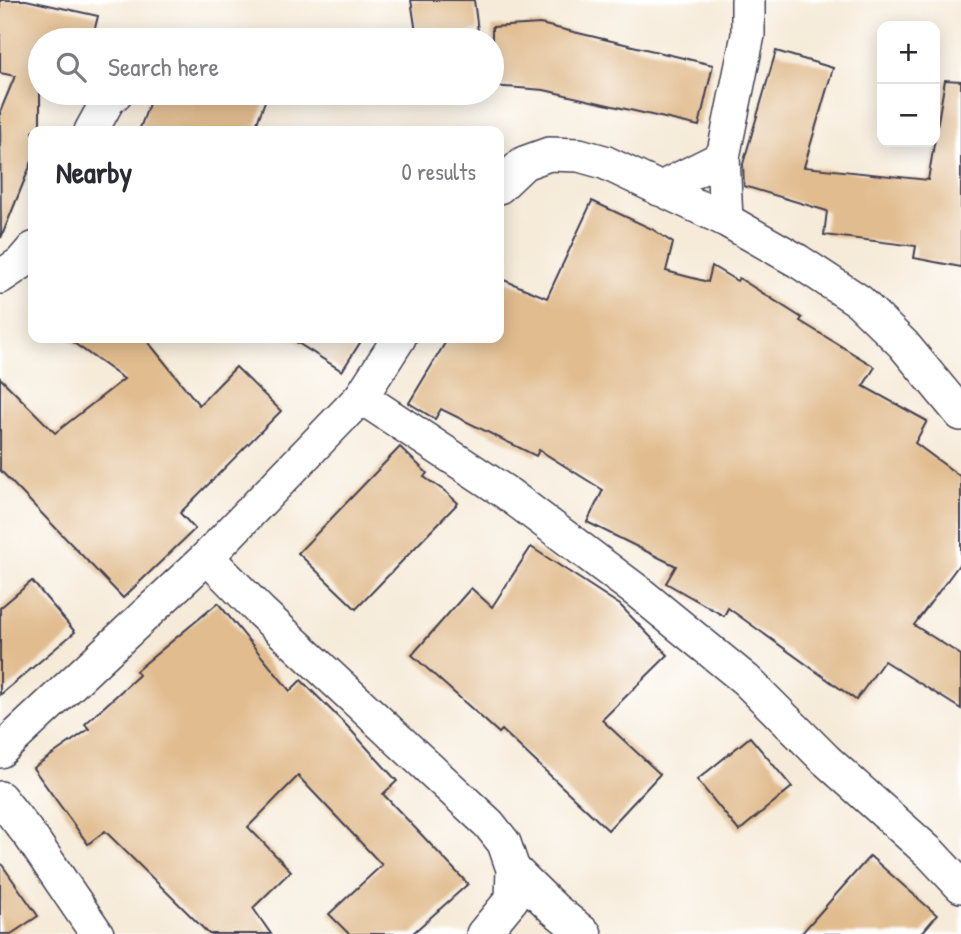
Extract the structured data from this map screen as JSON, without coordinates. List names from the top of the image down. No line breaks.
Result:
{"page":{"map_buttons":["+","−"],"search":"Search here","heading":["Nearby","0 results"]}}
